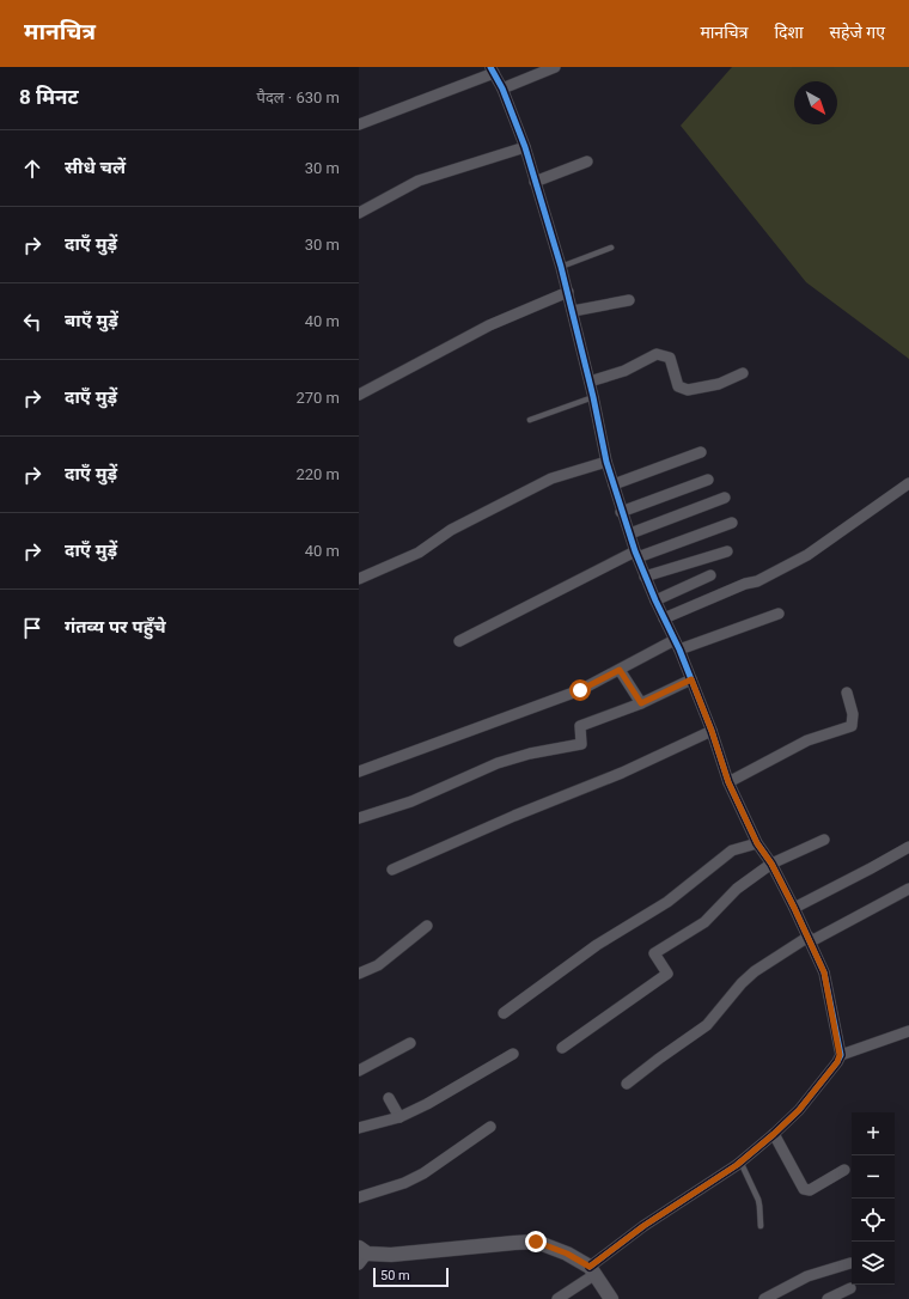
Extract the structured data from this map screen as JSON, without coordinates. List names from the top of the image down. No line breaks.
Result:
{"scale_bar":"50 m","north":"bottom right","page":{"header":"मानचित्र","nav":["मानचित्र","दिशा","सहेजे गए"],"heading":["8 मिनट","पैदल · 630 m"],"list":[["सीधे चलें","30 m"],["दाएँ मुड़ें","30 m"],["बाएँ मुड़ें","40 m"],["दाएँ मुड़ें","270 m"],["दाएँ मुड़ें","220 m"],["दाएँ मुड़ें","40 m"],"गंतव्य पर पहुँचे"],"map_buttons":["+","−"],"scale":"50 m"}}
